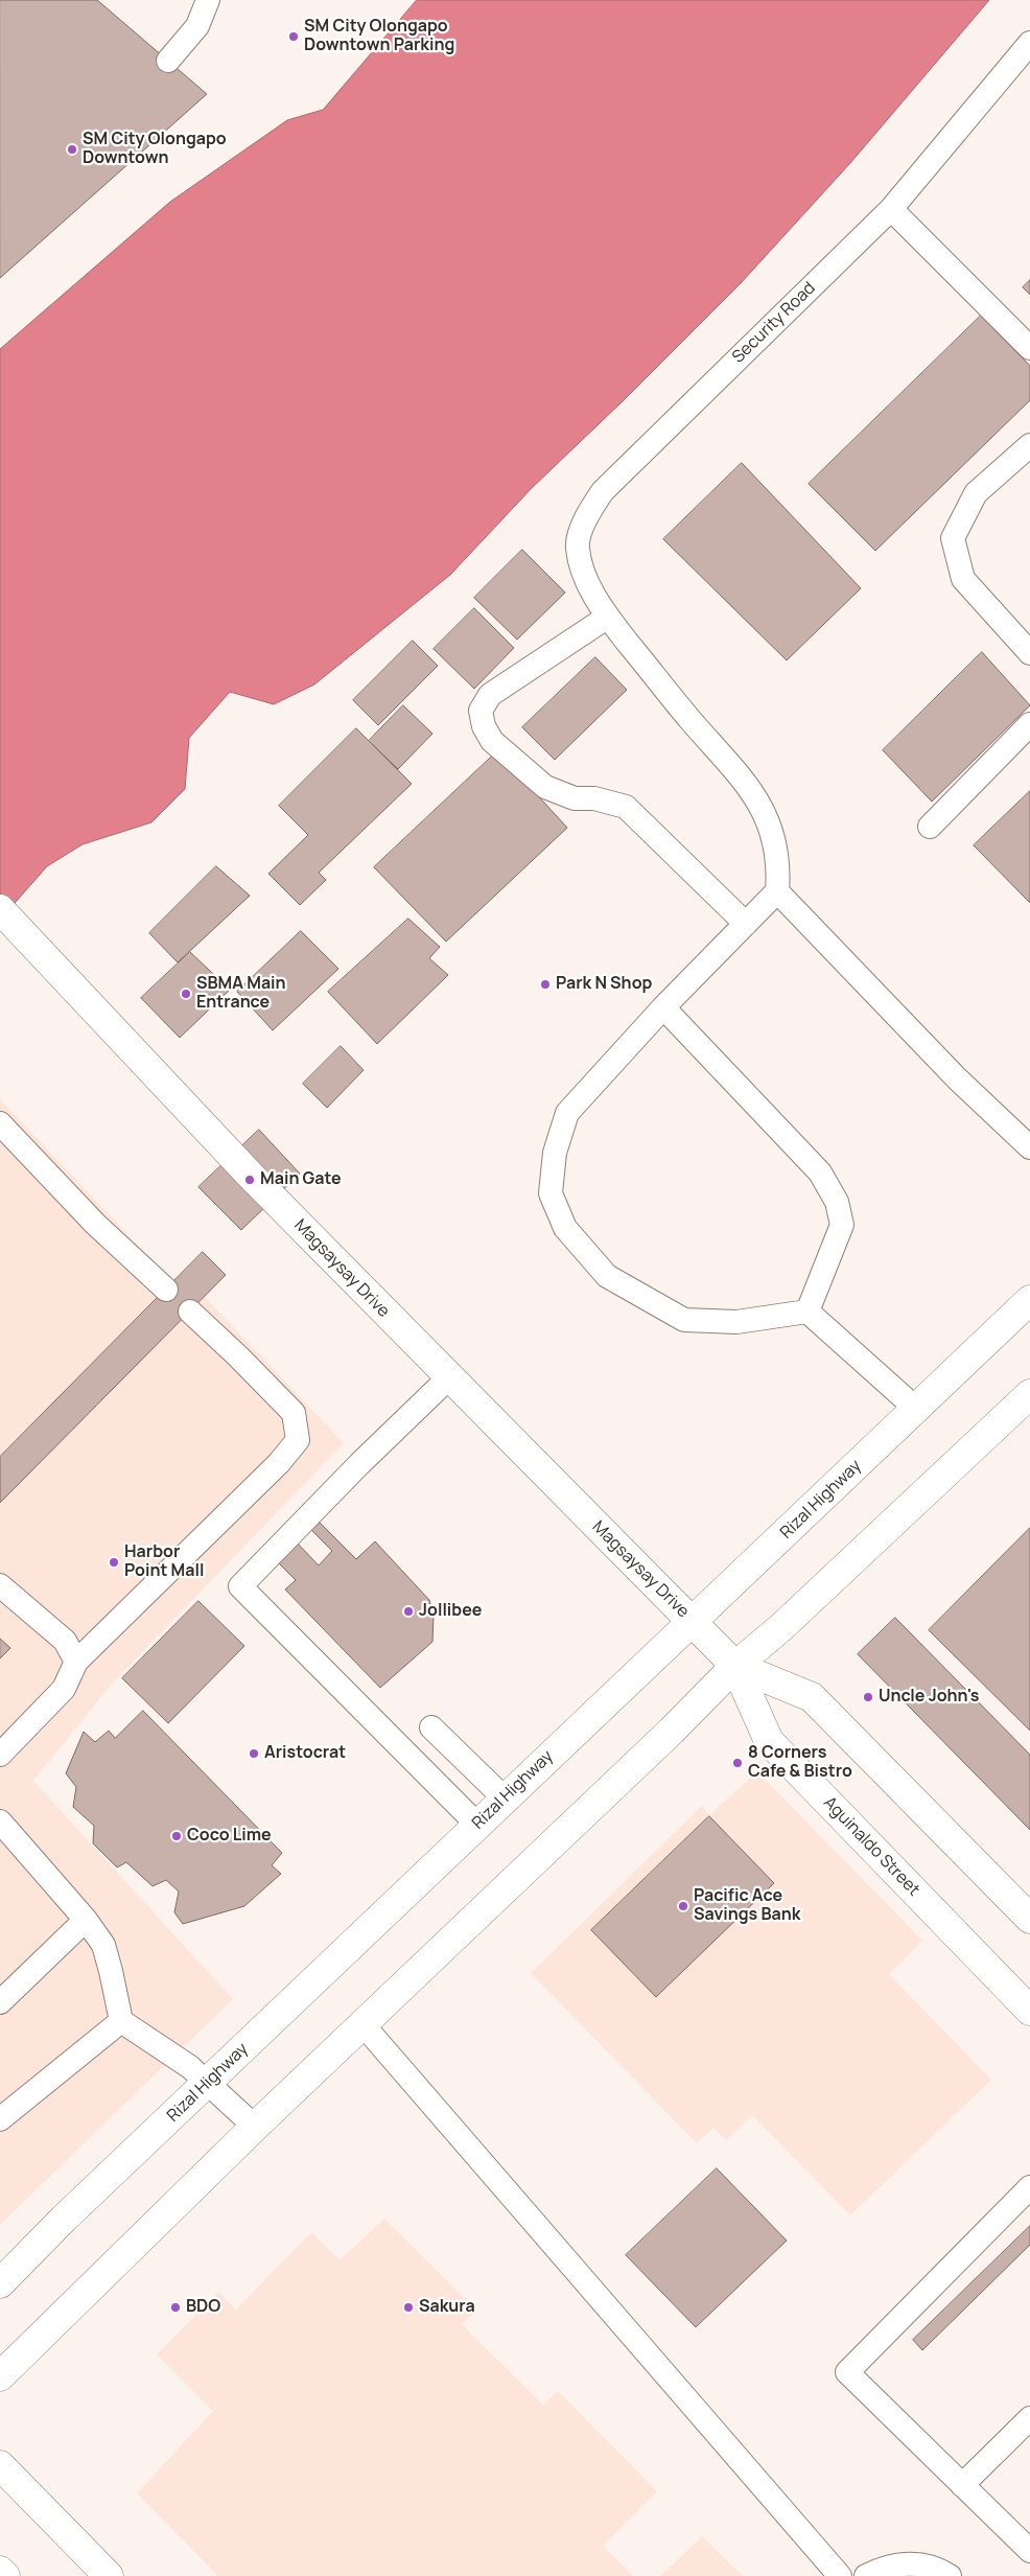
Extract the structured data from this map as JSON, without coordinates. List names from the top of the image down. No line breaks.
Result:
{"streets":{"main road":["Magsaysay Drive","Rizal Highway","Aguinaldo Street"],"lane":["Security Road"]},"crossings":[["Magsaysay Drive","Rizal Highway"],["Magsaysay Drive","Aguinaldo Street"],["Rizal Highway","Aguinaldo Street"]],"places":["SM City Olongapo Downtown Parking","SM City Olongapo Downtown","Park N Shop","SBMA Main Entrance","Main Gate","Harbor Point Mall","Jollibee","Uncle John's","Aristocrat","8 Corners Cafe & Bistro","Coco Lime","Pacific Ace Savings Bank","BDO","Sakura"]}
